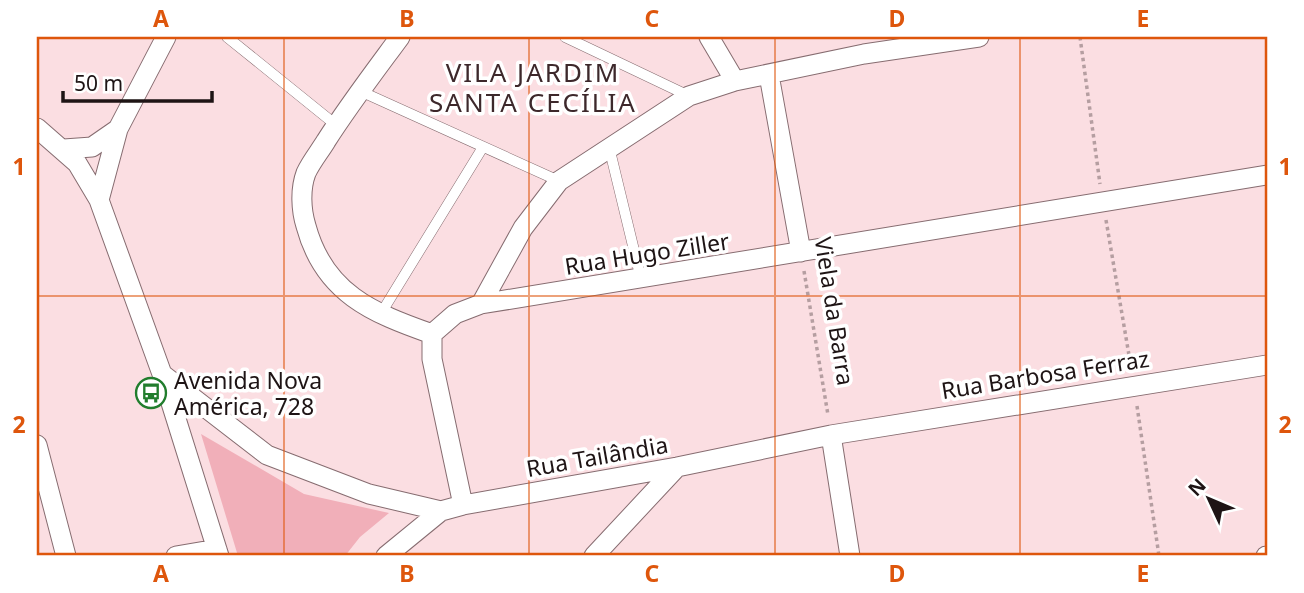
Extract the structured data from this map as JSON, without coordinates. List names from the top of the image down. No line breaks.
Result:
{"streets":{"street":["Rua Hugo Ziller","Viela da Barra","Rua Barbosa Ferraz","Rua Tailândia"]},"crossings":[["Rua Hugo Ziller","Viela da Barra"],["Viela da Barra","Rua Barbosa Ferraz"],["Viela da Barra","Rua Tailândia"],["Rua Barbosa Ferraz","Rua Tailândia"]],"districts":["VILA JARDIM SANTA CECÍLIA"],"places":{"bus stop":["Avenida Nova América, 728"]},"scale_bar":"50 m","north":"top left","grid":{"columns":["A","B","C","D","E"],"rows":["1","2"]}}
